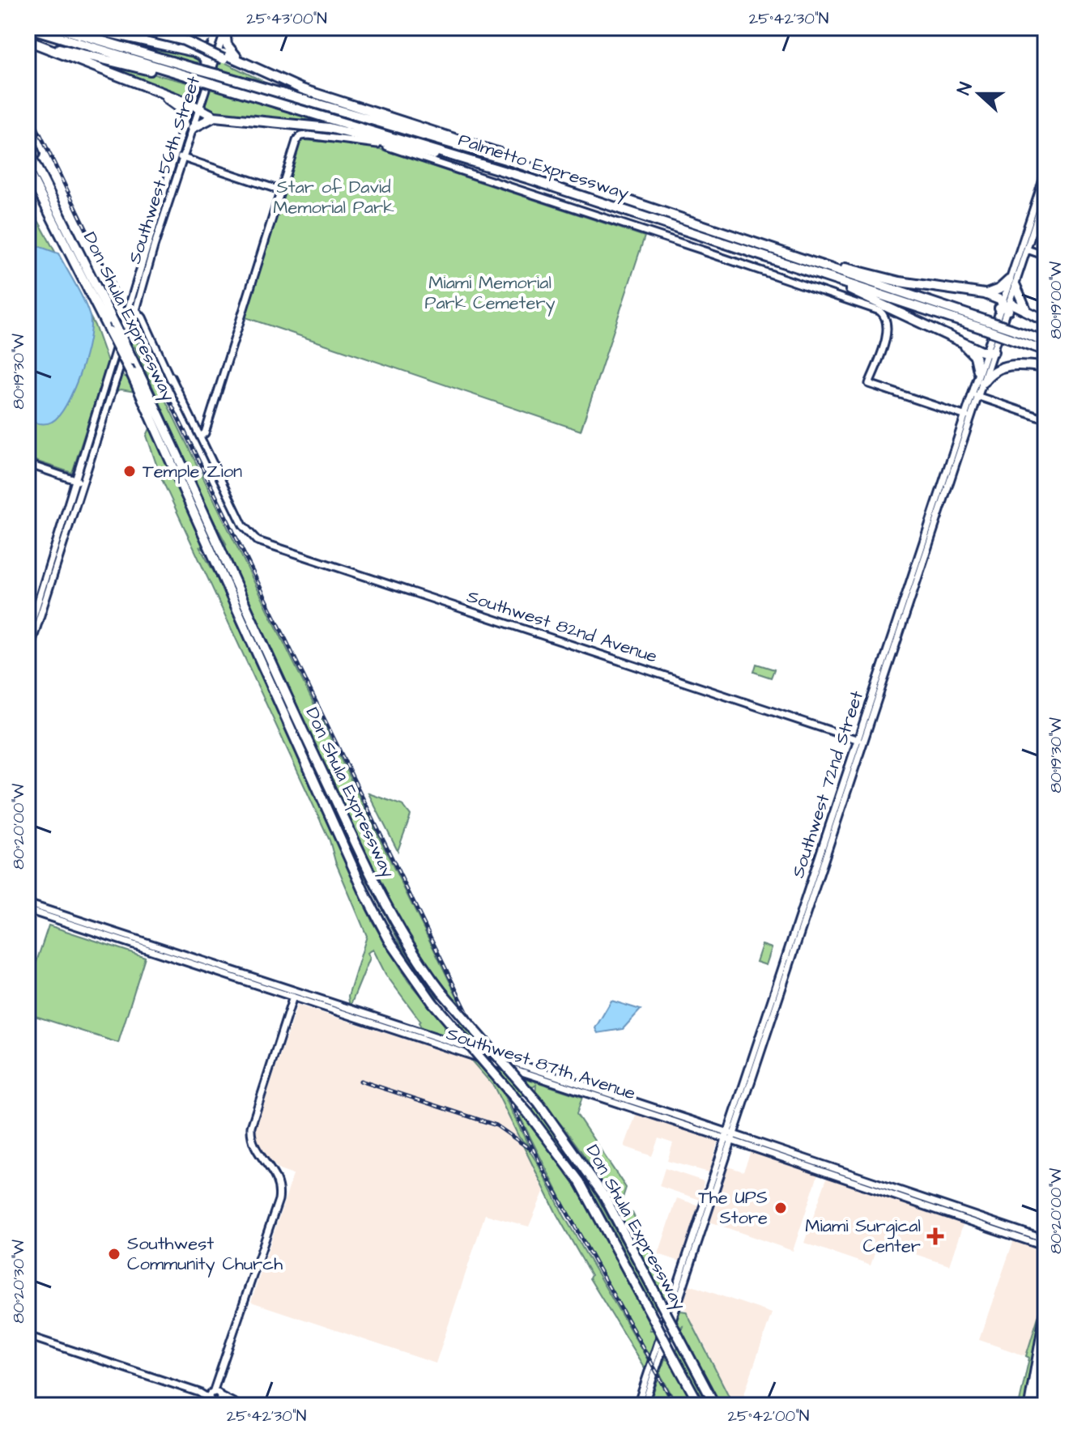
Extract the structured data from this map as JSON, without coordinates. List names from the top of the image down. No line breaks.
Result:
{"streets":{"highway":["Palmetto Expressway","Don Shula Expressway"],"main road":["Southwest 56th Street","Southwest 82nd Avenue","Southwest 72nd Street","Southwest 87th Avenue"]},"crossings":[["Palmetto Expressway","Southwest 56th Street"],["Southwest 82nd Avenue","Southwest 72nd Street"],["Southwest 72nd Street","Southwest 87th Avenue"]],"parks":["Star of David Memorial Park","Miami Memorial Park Cemetery"],"places":{"other":["Temple Zion","The UPS Store","Southwest Community Church"],"health":["Miami Surgical Center"]},"north":"left","coordinates":["25°43'00\"N","25°42'30\"N","80°19'00\"W","80°19'30\"W","80°20'00\"W","80°20'30\"W","25°42'00\"N"]}
